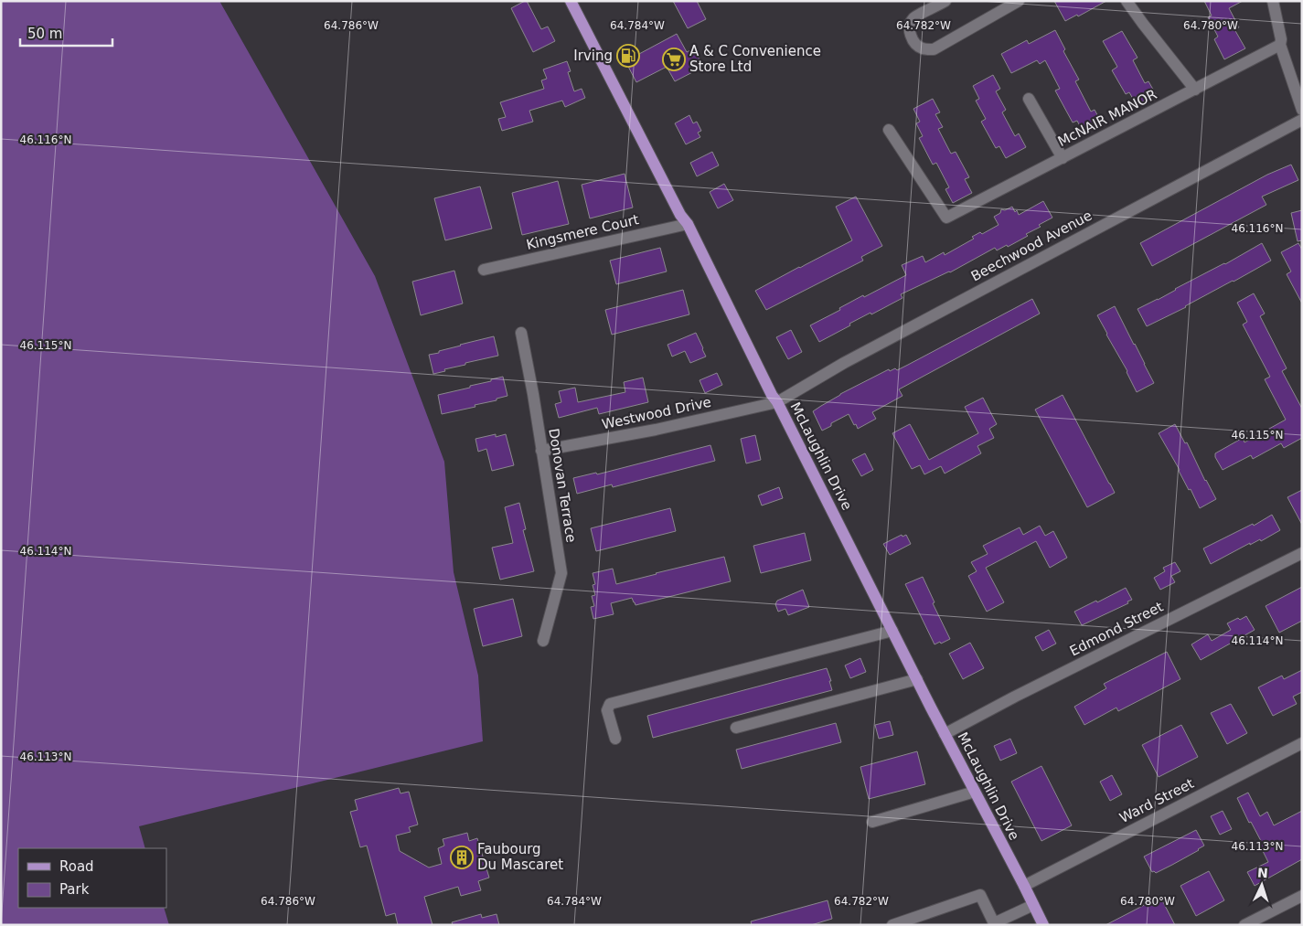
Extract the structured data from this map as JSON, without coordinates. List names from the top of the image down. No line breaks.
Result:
{"streets":{"main road":["McLaughlin Drive"],"street":["McNAIR MANOR","Kingsmere Court","Beechwood Avenue","Westwood Drive","Donovan Terrace","Edmond Street","Ward Street"]},"crossings":[["Kingsmere Court","McLaughlin Drive"],["Beechwood Avenue","Westwood Drive"],["Beechwood Avenue","McLaughlin Drive"],["Westwood Drive","McLaughlin Drive"],["Westwood Drive","Donovan Terrace"],["McLaughlin Drive","Edmond Street"],["McLaughlin Drive","Ward Street"]],"places":{"fuel station":["Irving"],"supermarket":["A & C Convenience Store Ltd"],"building":["Faubourg Du Mascaret"]},"legend":["Road","Park"],"scale_bar":"50 m","north":"top","coordinates":["64.786°W","64.784°W","64.782°W","64.780°W","46.116°N","46.115°N","46.114°N","46.113°N"]}
